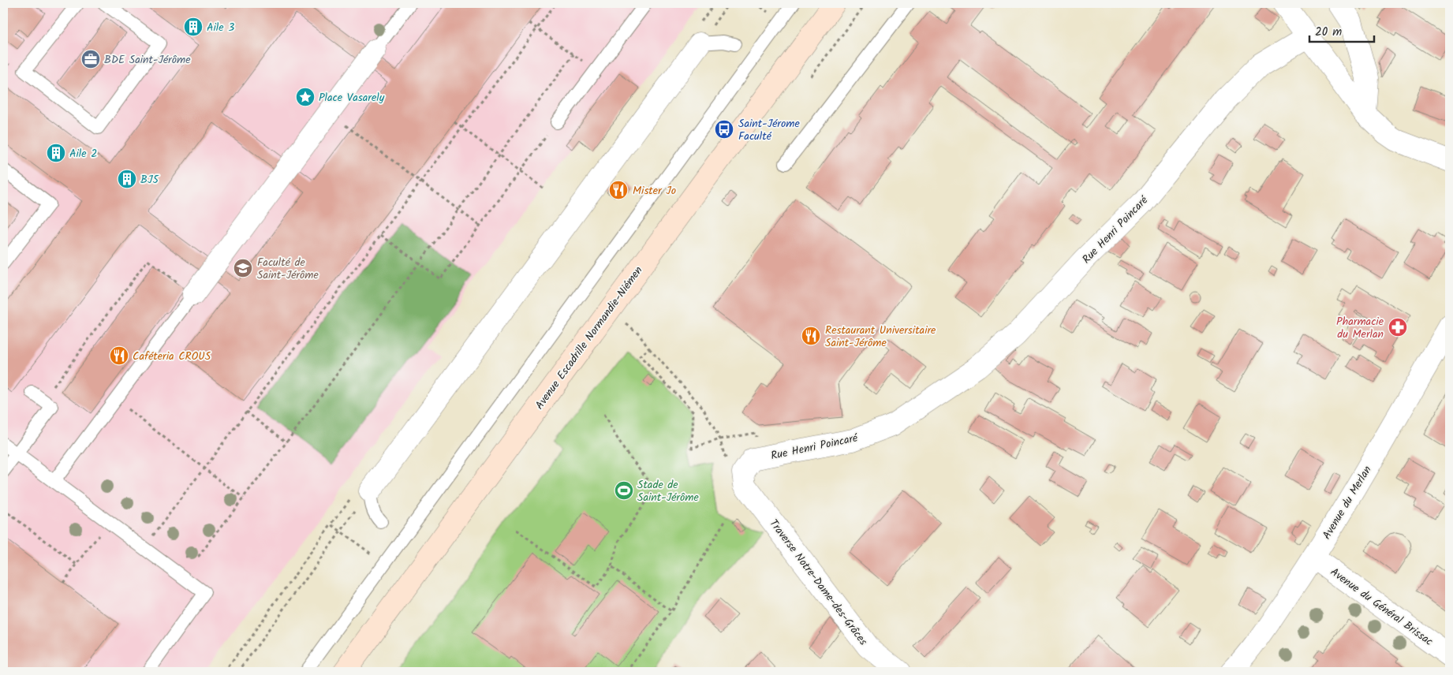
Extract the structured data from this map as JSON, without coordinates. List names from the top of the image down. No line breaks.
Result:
{"streets":{"street":["Rue Henri Poincaré","Avenue Escadrille Normandie-Niémen","Avenue du Merlan","Traverse Notre-Dame-des-Grâces","Avenue du Général Brissac"]},"crossings":[["Rue Henri Poincaré","Traverse Notre-Dame-des-Grâces"],["Avenue du Merlan","Avenue du Général Brissac"]],"places":{"building":["Aile 3","Aile 2","BJ5"],"office":["BDE Saint-Jérôme"],"place":["Place Vasarely"],"bus stop":["Saint-Jérome Faculté"],"restaurant":["Mister Jo","Restaurant Universitaire Saint-Jérôme","Caféteria CROUS"],"school or university":["Faculté de Saint-Jérôme"],"pharmacy":["Pharmacie du Merlan"],"sports":["Stade de Saint-Jérôme"]},"scale_bar":"20 m"}
